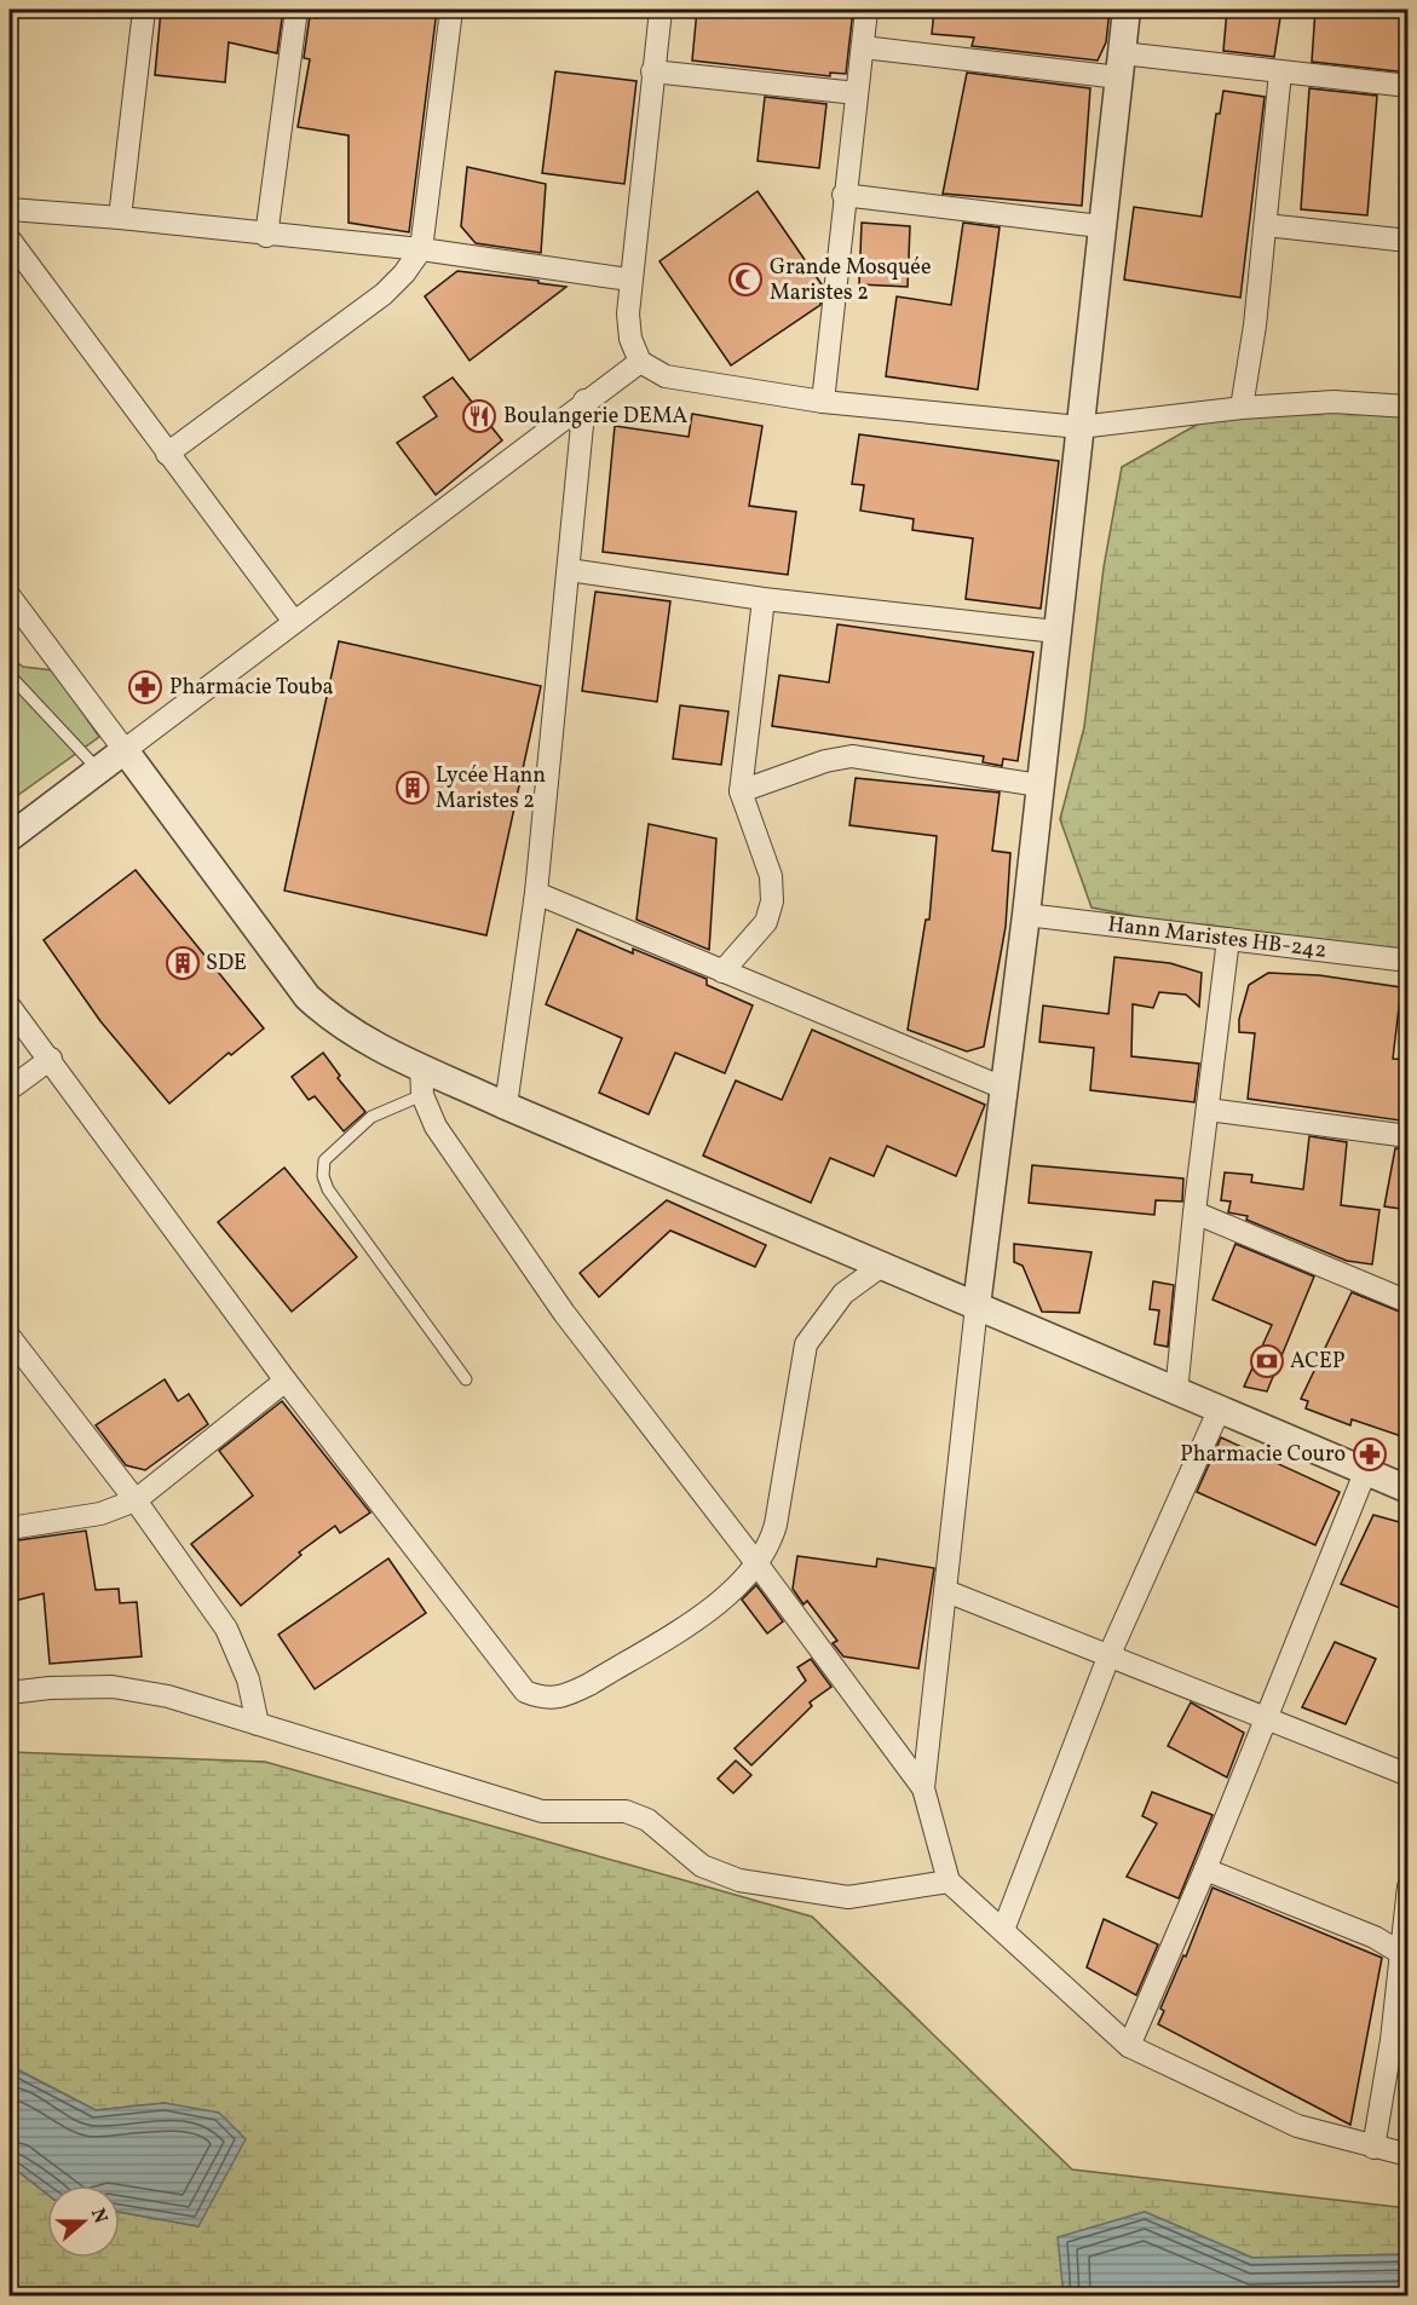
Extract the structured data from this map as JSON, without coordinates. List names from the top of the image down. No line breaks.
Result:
{"streets":{"street":["Hann Maristes HB-242"]},"places":{"mosque":["Grande Mosquée Maristes 2"],"restaurant":["Boulangerie DEMA"],"pharmacy":["Pharmacie Touba","Pharmacie Couro"],"building":["Lycée Hann Maristes 2","SDE"],"bank":["ACEP"]},"north":"right"}
